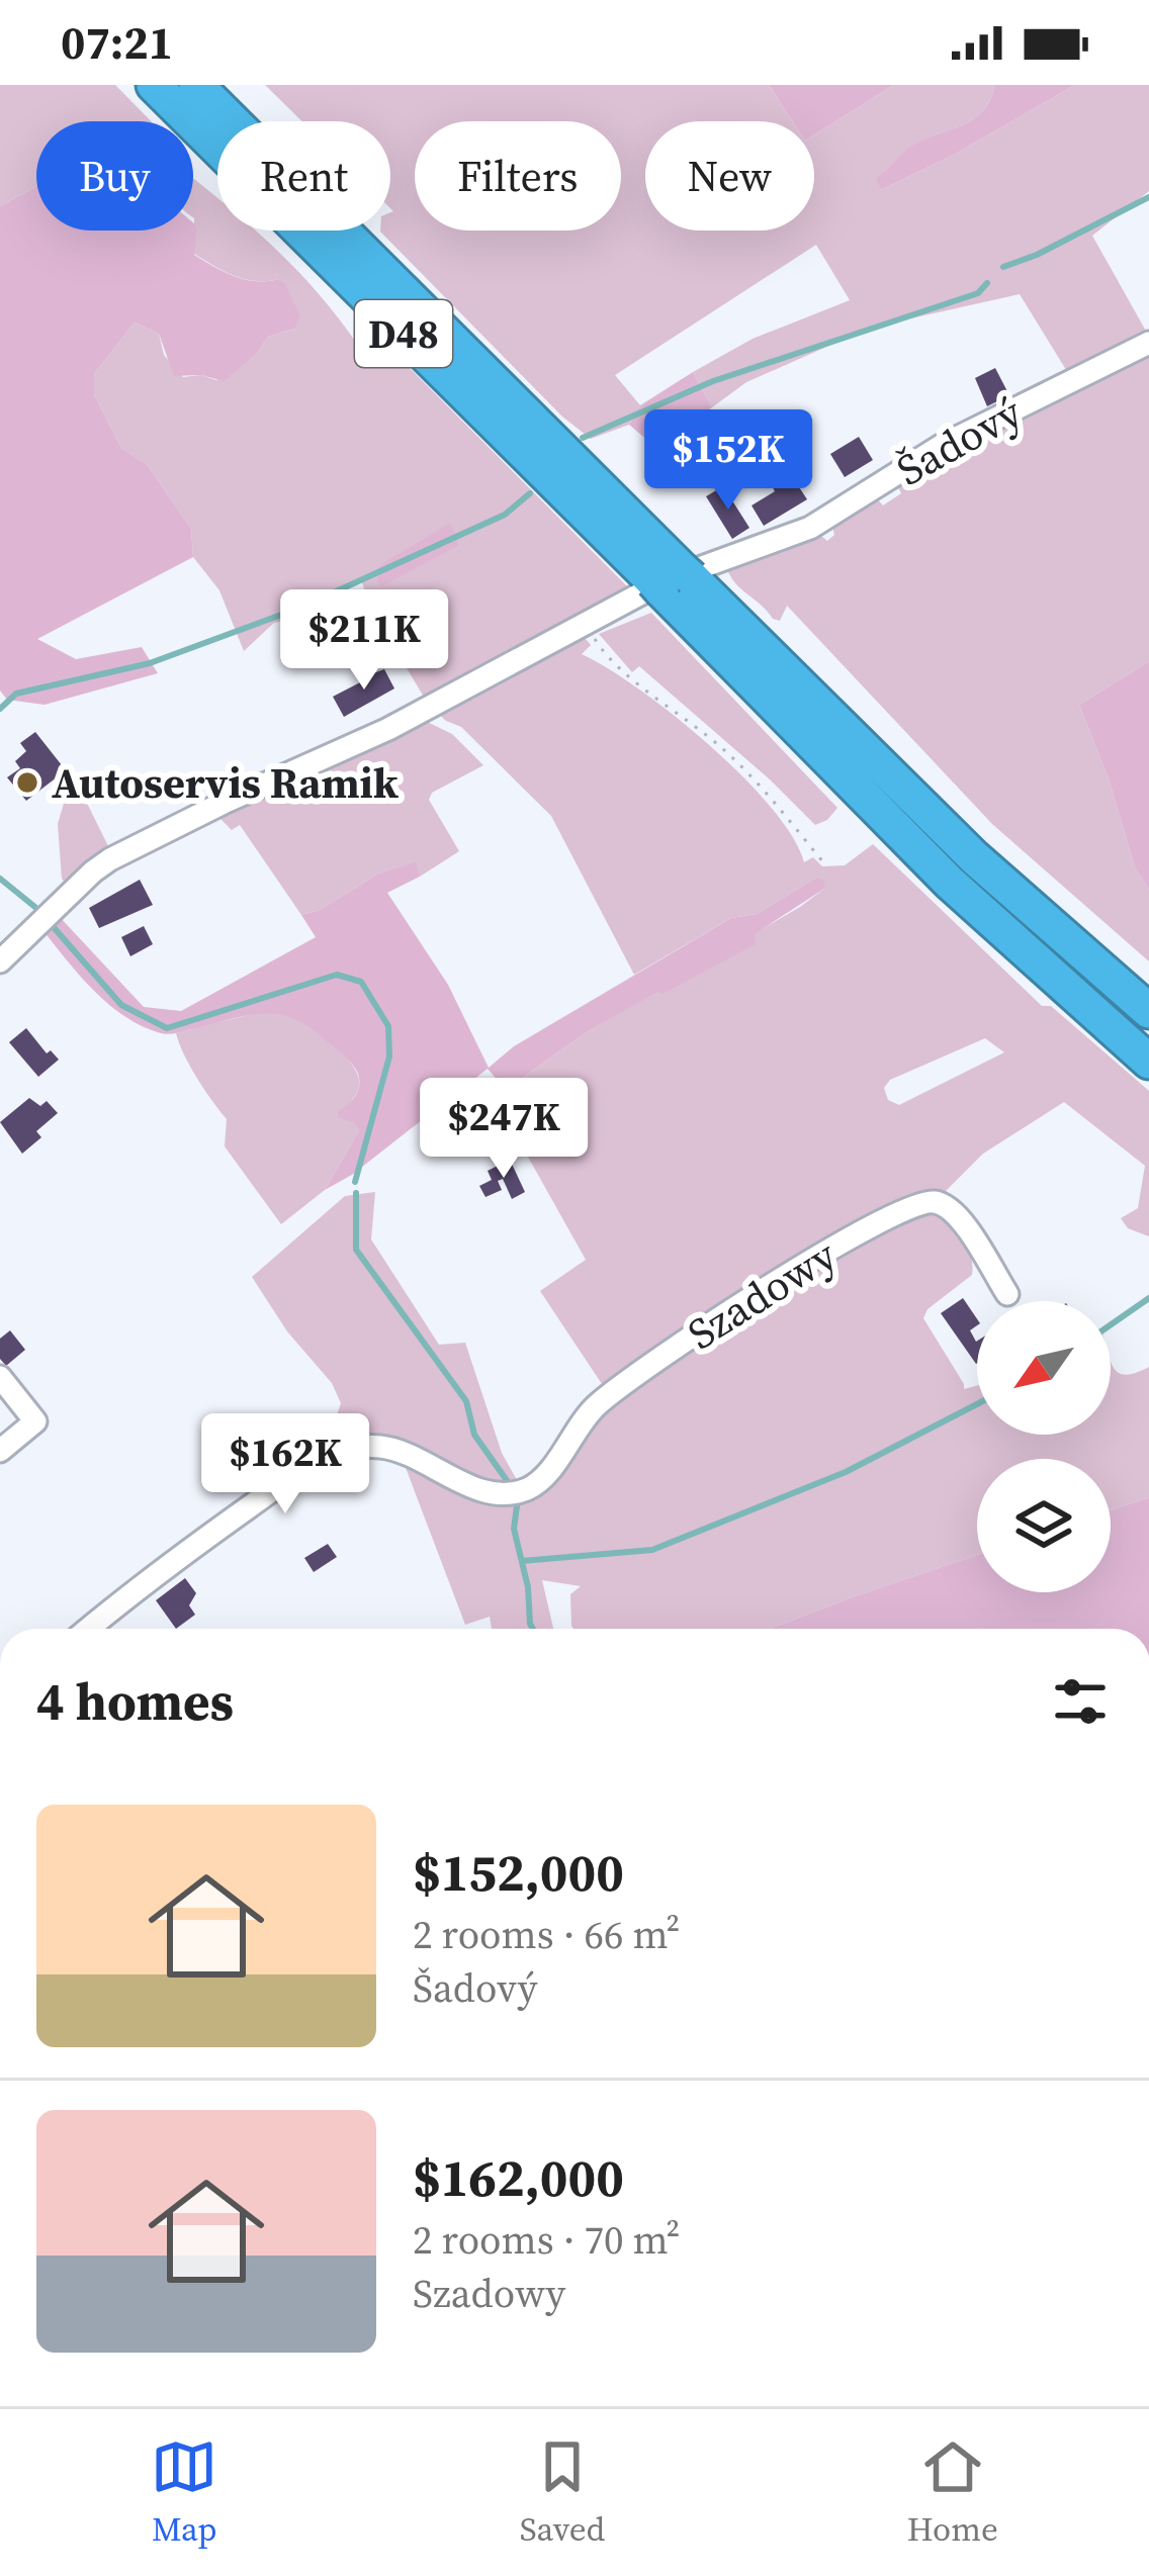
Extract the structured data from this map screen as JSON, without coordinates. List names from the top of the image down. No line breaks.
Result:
{"streets":{"highway":["D48"],"street":["Šadový","Szadowy"]},"crossings":[["D48","Šadový"]],"places":["Autoservis Ramik"],"north":"bottom left","page":{"status":"07:21","chip":["Buy","Rent","Filters","New"],"price":["$152K","$211K","$247K","$162K"],"heading":"4 homes","list":[{"name":"$152,000","note":"2 rooms · 66 m² · Šadový"},{"name":"$162,000","note":"2 rooms · 70 m² · Szadowy"}],"tabs":["Map","Saved","Home"]}}
